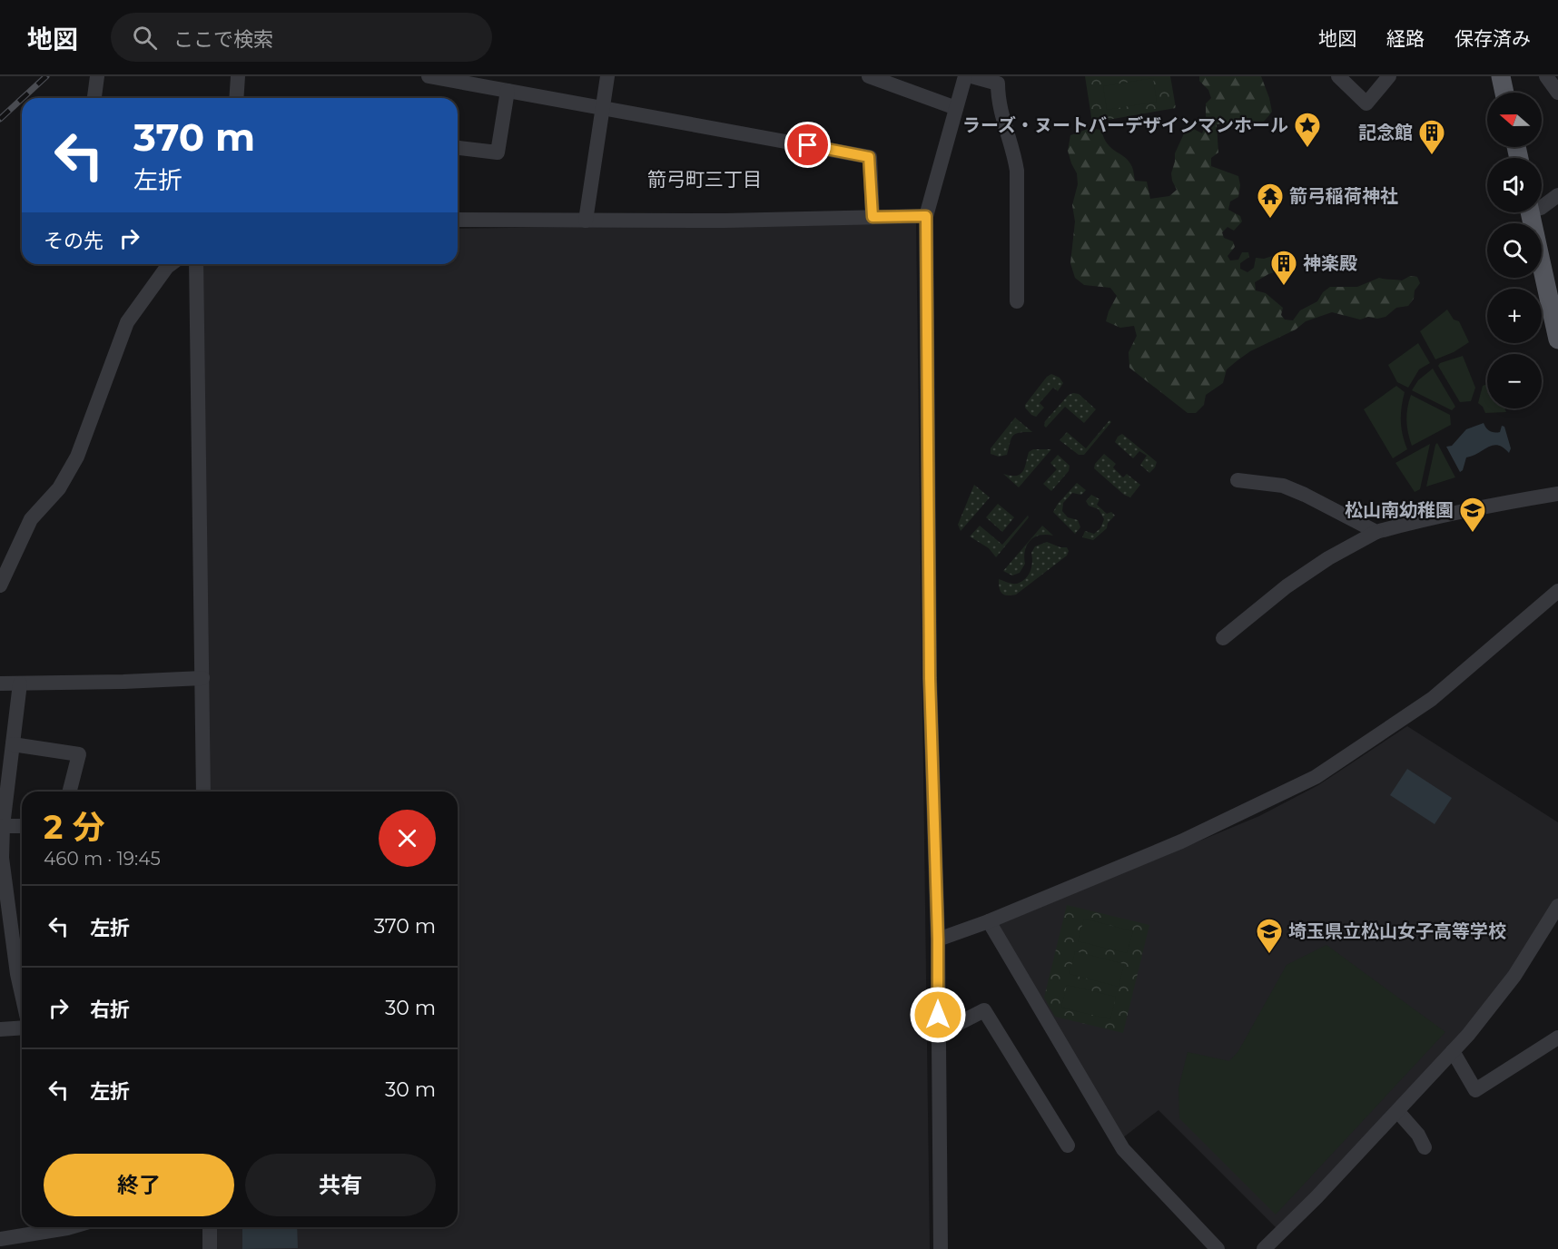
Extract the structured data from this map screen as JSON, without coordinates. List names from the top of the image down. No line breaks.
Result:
{"districts":["箭弓町三丁目"],"places":{"place":["ラーズ・ヌートバーデザインマンホール"],"building":["記念館","神楽殿"],"temple":["箭弓稲荷神社"],"school or university":["松山南幼稚園","埼玉県立松山女子高等学校"]},"north":"left","page":{"header":"地図","search":"ここで検索","nav":["地図","経路","保存済み"],"map_buttons":["+","−"],"turn":["370 m","左折"],"then":"その先","heading":["2 分","460 m · 19:45"],"list":[{"name":"左折","value":"370 m"},{"name":"右折","value":"30 m"},{"name":"左折","value":"30 m"}],"buttons":["終了","共有"]}}
